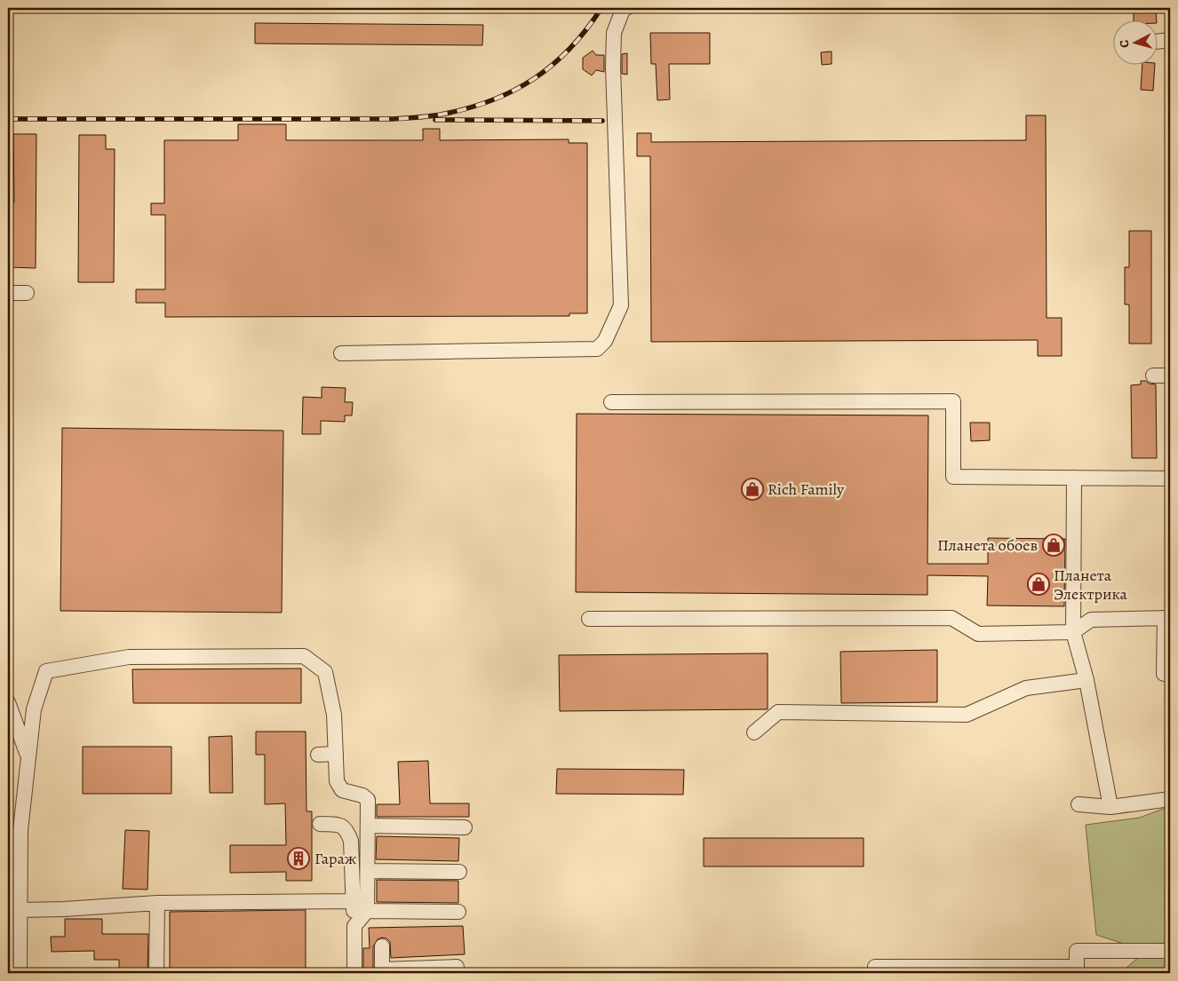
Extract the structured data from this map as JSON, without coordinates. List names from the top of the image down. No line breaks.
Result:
{"places":{"shop":["Rich Family","Планета обоев","Планета Электрика"],"building":["Гараж"]},"north":"left"}
